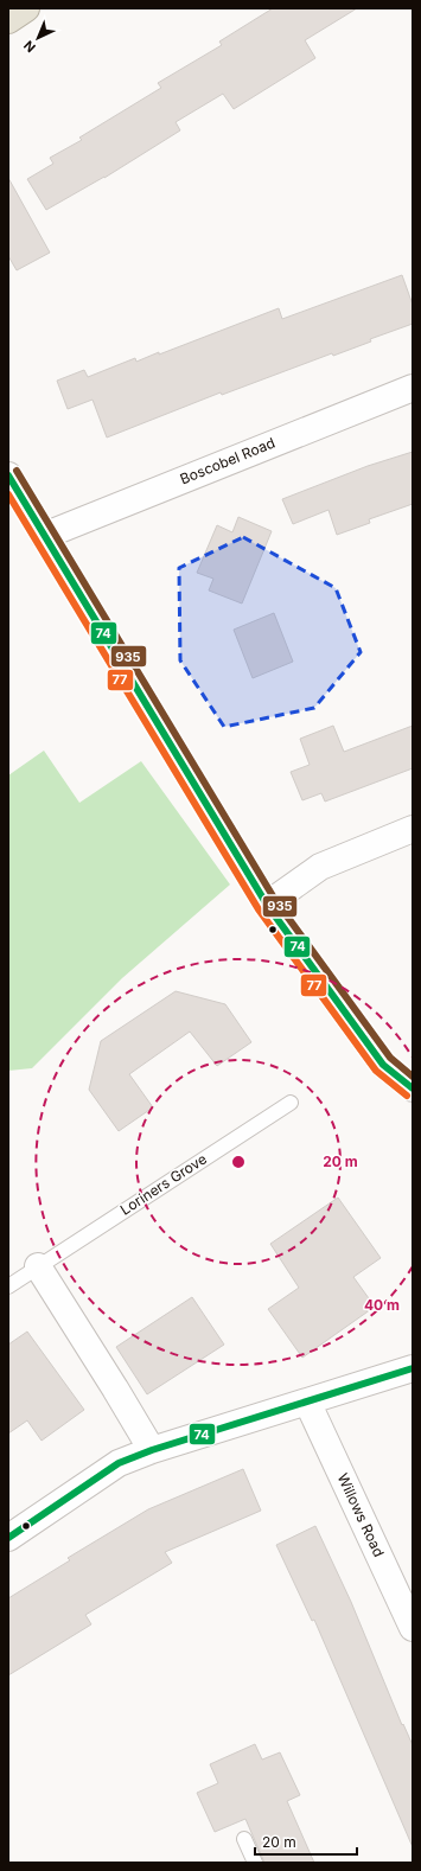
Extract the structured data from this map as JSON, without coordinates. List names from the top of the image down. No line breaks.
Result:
{"streets":{"street":["Boscobel Road","Willows Road"],"lane":["Loriners Grove"]},"lines":["transit line 935","transit line 74","transit line 77"],"scale_bar":"20 m","north":"bottom left","rings":["20 m","40 m"]}
